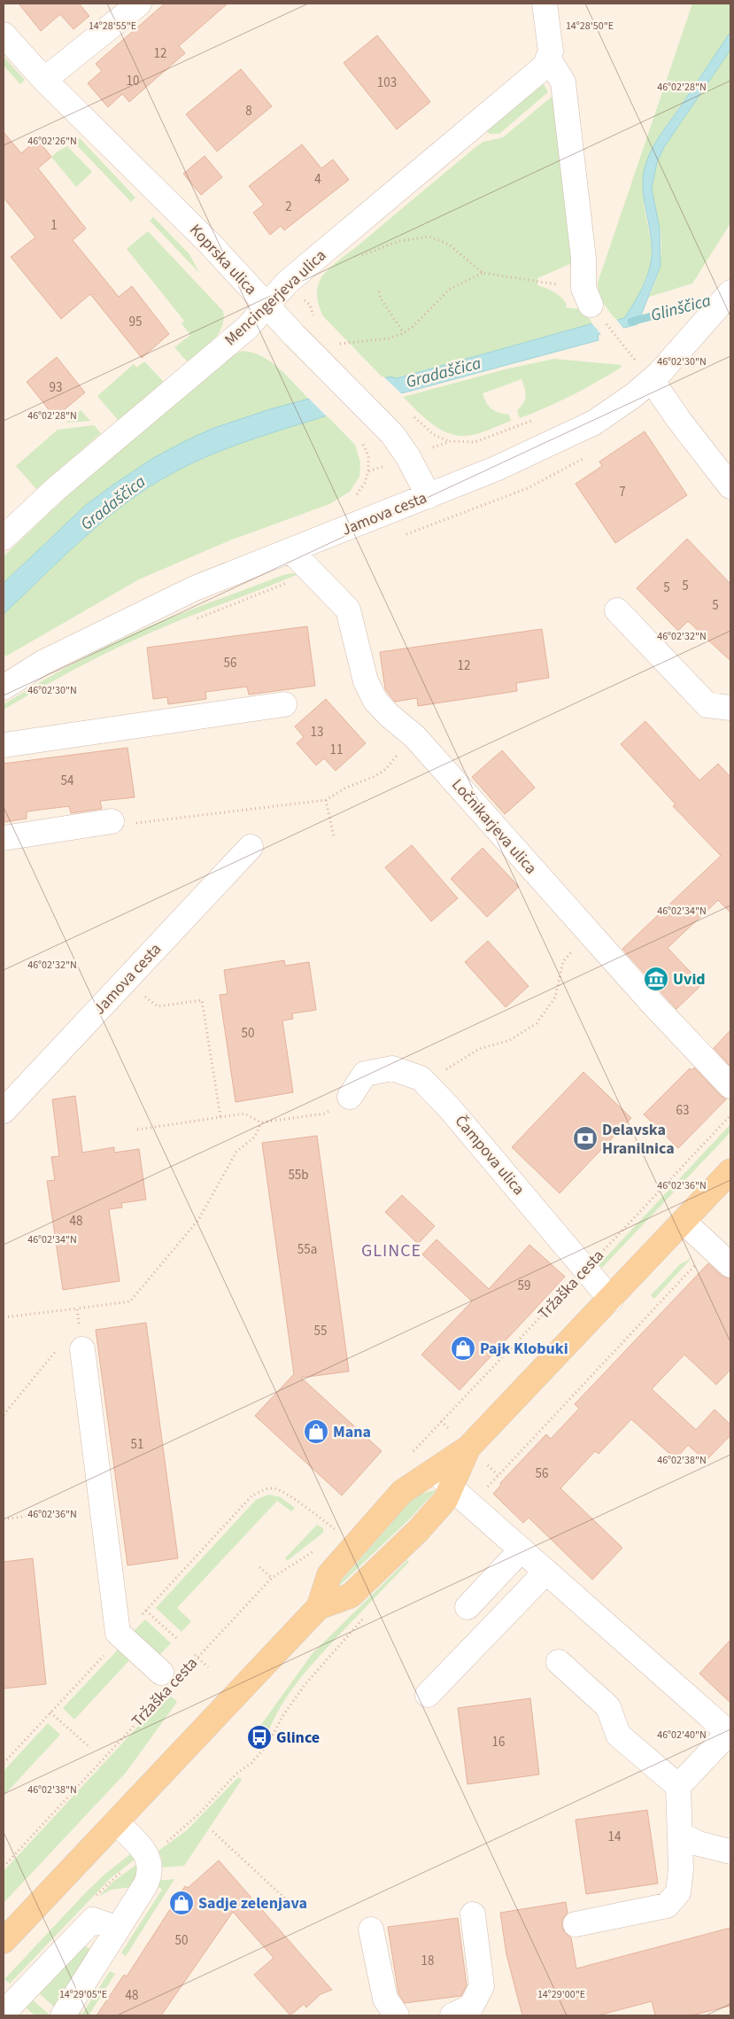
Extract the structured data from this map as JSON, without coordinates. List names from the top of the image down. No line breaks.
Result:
{"streets":{"street":["Koprska ulica","Mencingerjeva ulica","Jamova cesta","Ločnikarjeva ulica","Čampova ulica"],"path":["Tržaška cesta"]},"crossings":[["Koprska ulica","Mencingerjeva ulica"],["Koprska ulica","Jamova cesta"],["Jamova cesta","Ločnikarjeva ulica"],["Čampova ulica","Tržaška cesta"]],"districts":["GLINCE"],"water":["Glinščica","Gradaščica"],"places":{"museum":["Uvid"],"bank":["Delavska Hranilnica"],"shop":["Pajk Klobuki","Mana","Sadje zelenjava"],"bus stop":["Glince"]},"house_numbers":["12","10","103","8","4","2","1","95","93","7","5","5","5","56","12","13","11","54","50","63","55b","48","55a","59","55","51","56","16","14","50","18","48"],"coordinates":["14°28'55\"E","14°28'50\"E","46°02'28\"N","46°02'26\"N","46°02'30\"N","46°02'32\"N","46°02'34\"N","46°02'36\"N","46°02'38\"N","46°02'40\"N","14°29'05\"E","14°29'00\"E"]}
